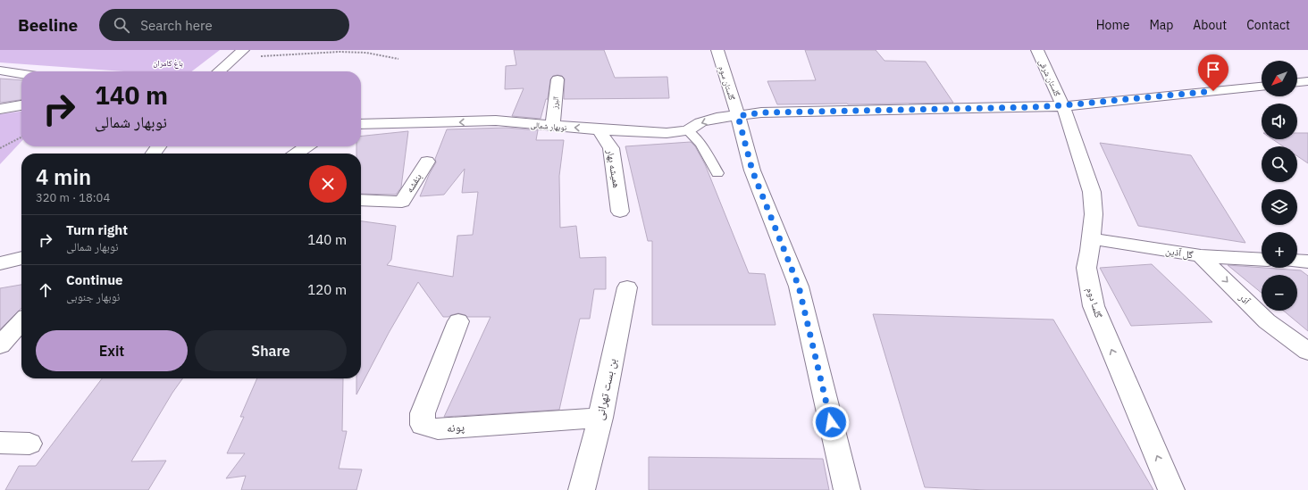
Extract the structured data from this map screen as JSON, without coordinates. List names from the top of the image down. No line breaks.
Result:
{"streets":{"street":["گلستان شرقی","گلستان سوم","البرز","نوبهار شمالی","همیشه بهار","بنفشه","گل آذین","آذر","گلسا دوم","بن بست تهرانی","پونه"]},"crossings":[["گلستان شرقی","نوبهار شمالی"],["گلستان شرقی","گلسا دوم"],["گلستان سوم","نوبهار شمالی"],["البرز","نوبهار شمالی"],["نوبهار شمالی","همیشه بهار"],["نوبهار شمالی","گلسا دوم"],["گل آذین","آذر"],["گل آذین","گلسا دوم"],["بن بست تهرانی","پونه"]],"one_way":["آذر","گلسا دوم"],"parks":["باغ کامران"],"north":"bottom left","page":{"header":"Beeline","search":"Search here","nav":["Home","Map","About","Contact"],"map_buttons":["+","−"],"turn":["140 m","نوبهار شمالی"],"heading":["4 min","320 m · 18:04"],"list":[{"name":"Turn right","note":"نوبهار شمالی","value":"140 m"},{"name":"Continue","note":"نوبهار جنوبی","value":"120 m"}],"buttons":["Exit","Share"]}}
